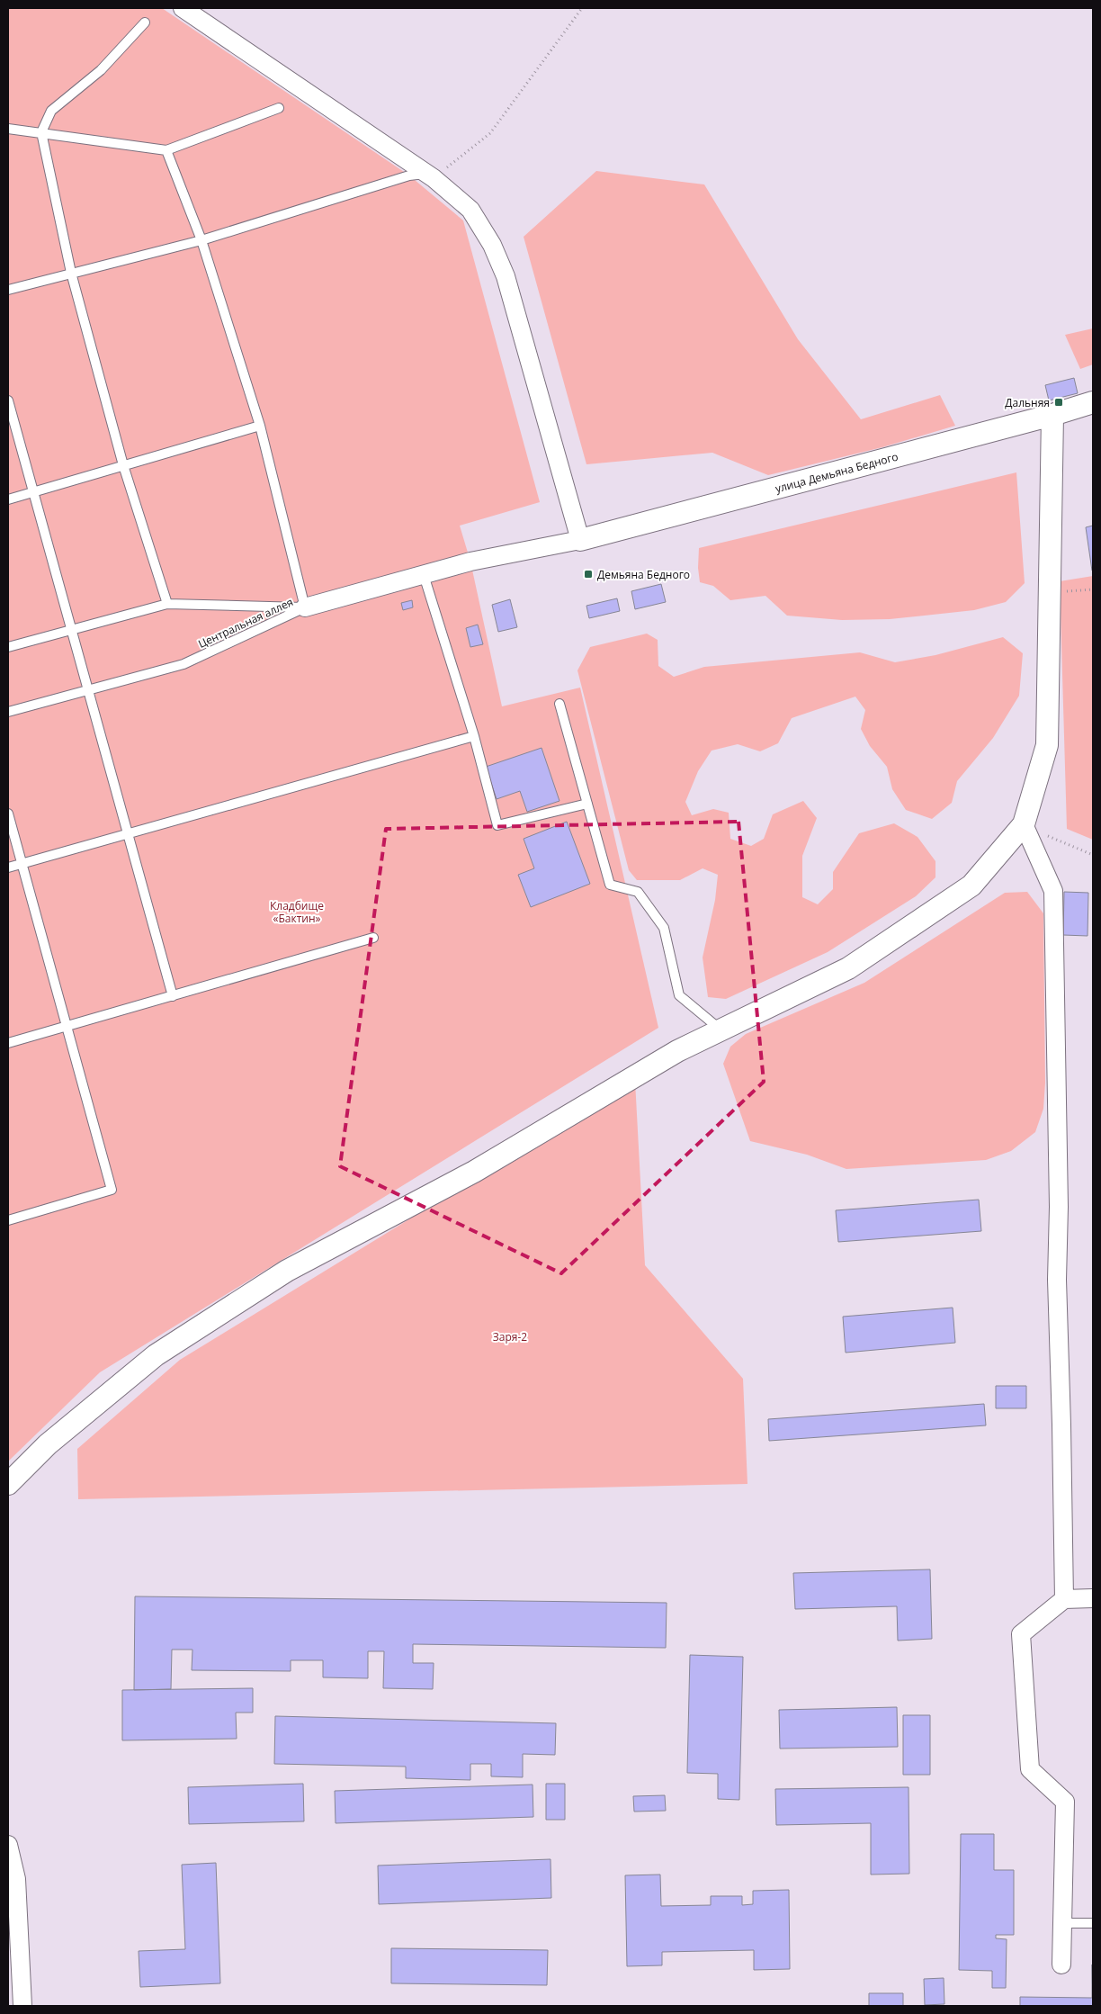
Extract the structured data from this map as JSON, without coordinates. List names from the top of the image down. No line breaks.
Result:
{"streets":{"street":["улица Демьяна Бедного"],"lane":["Центральная аллея"]},"parks":["Кладбище «Бактин»","Заря-2"],"places":{"transit":["Дальняя","Демьяна Бедного"]}}
